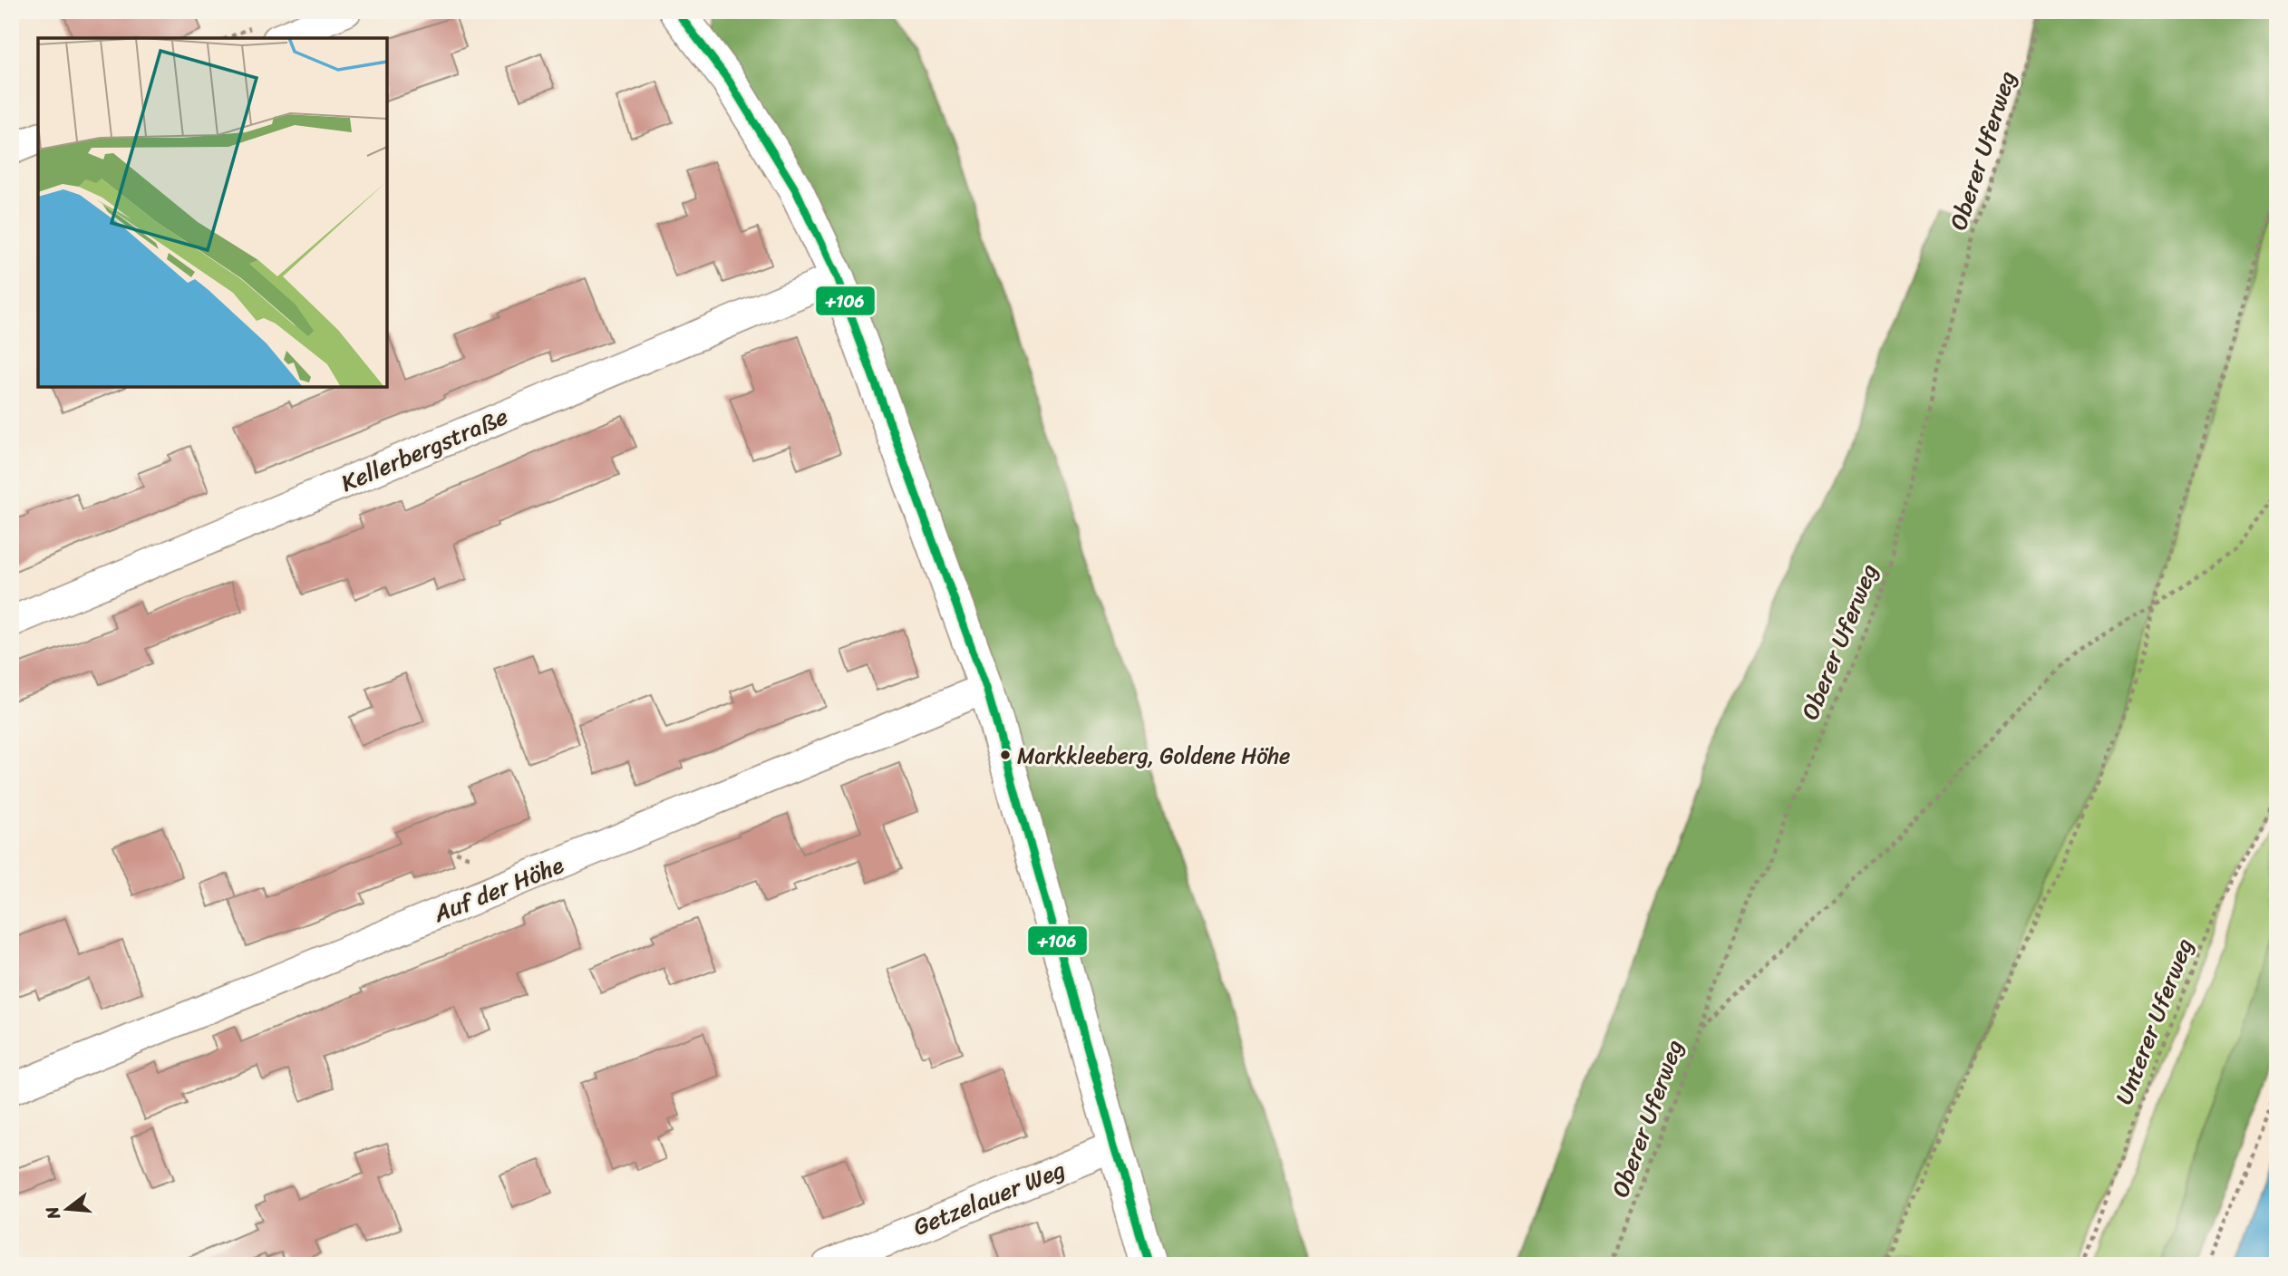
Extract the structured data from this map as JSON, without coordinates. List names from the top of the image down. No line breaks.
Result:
{"streets":{"street":["Kellerbergstraße","Auf der Höhe","Getzelauer Weg"],"path":["Oberer Uferweg","Unterer Uferweg"]},"places":["Markkleeberg, Goldene Höhe"],"lines":["transit line +106"],"north":"left"}
